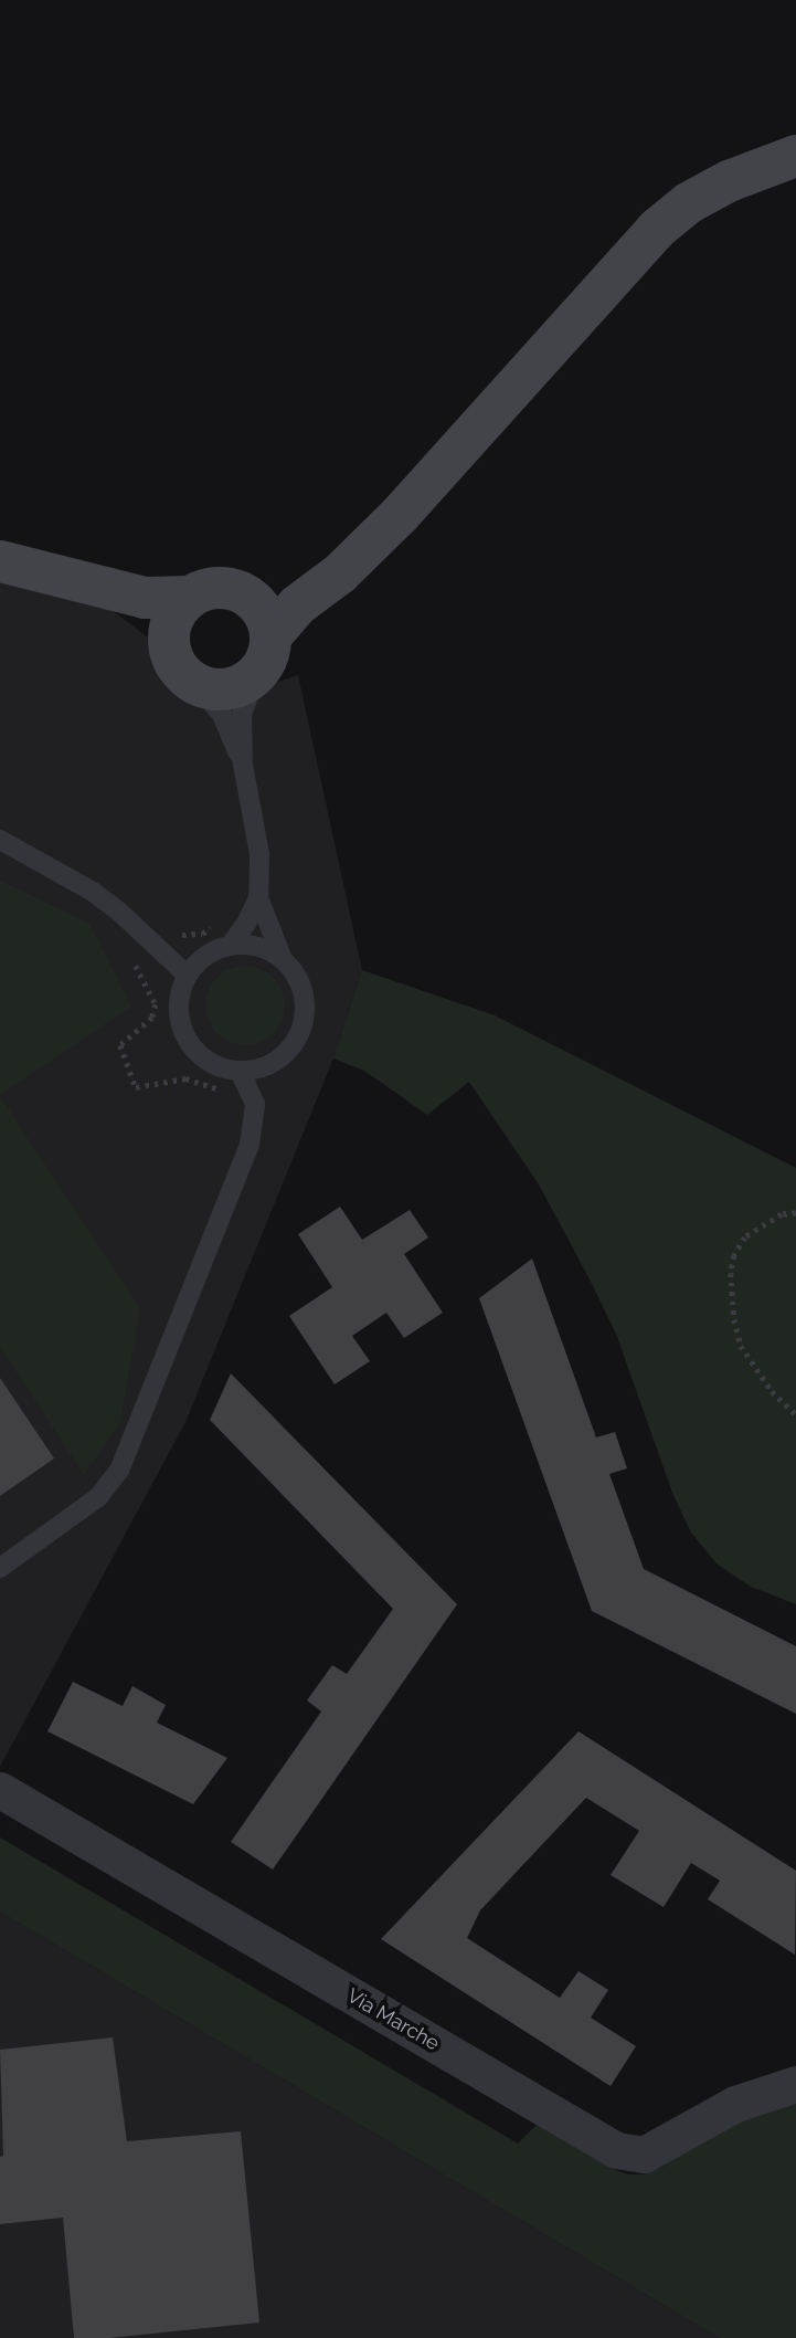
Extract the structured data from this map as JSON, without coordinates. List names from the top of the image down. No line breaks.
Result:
{"streets":{"street":["Via Marche"]}}
